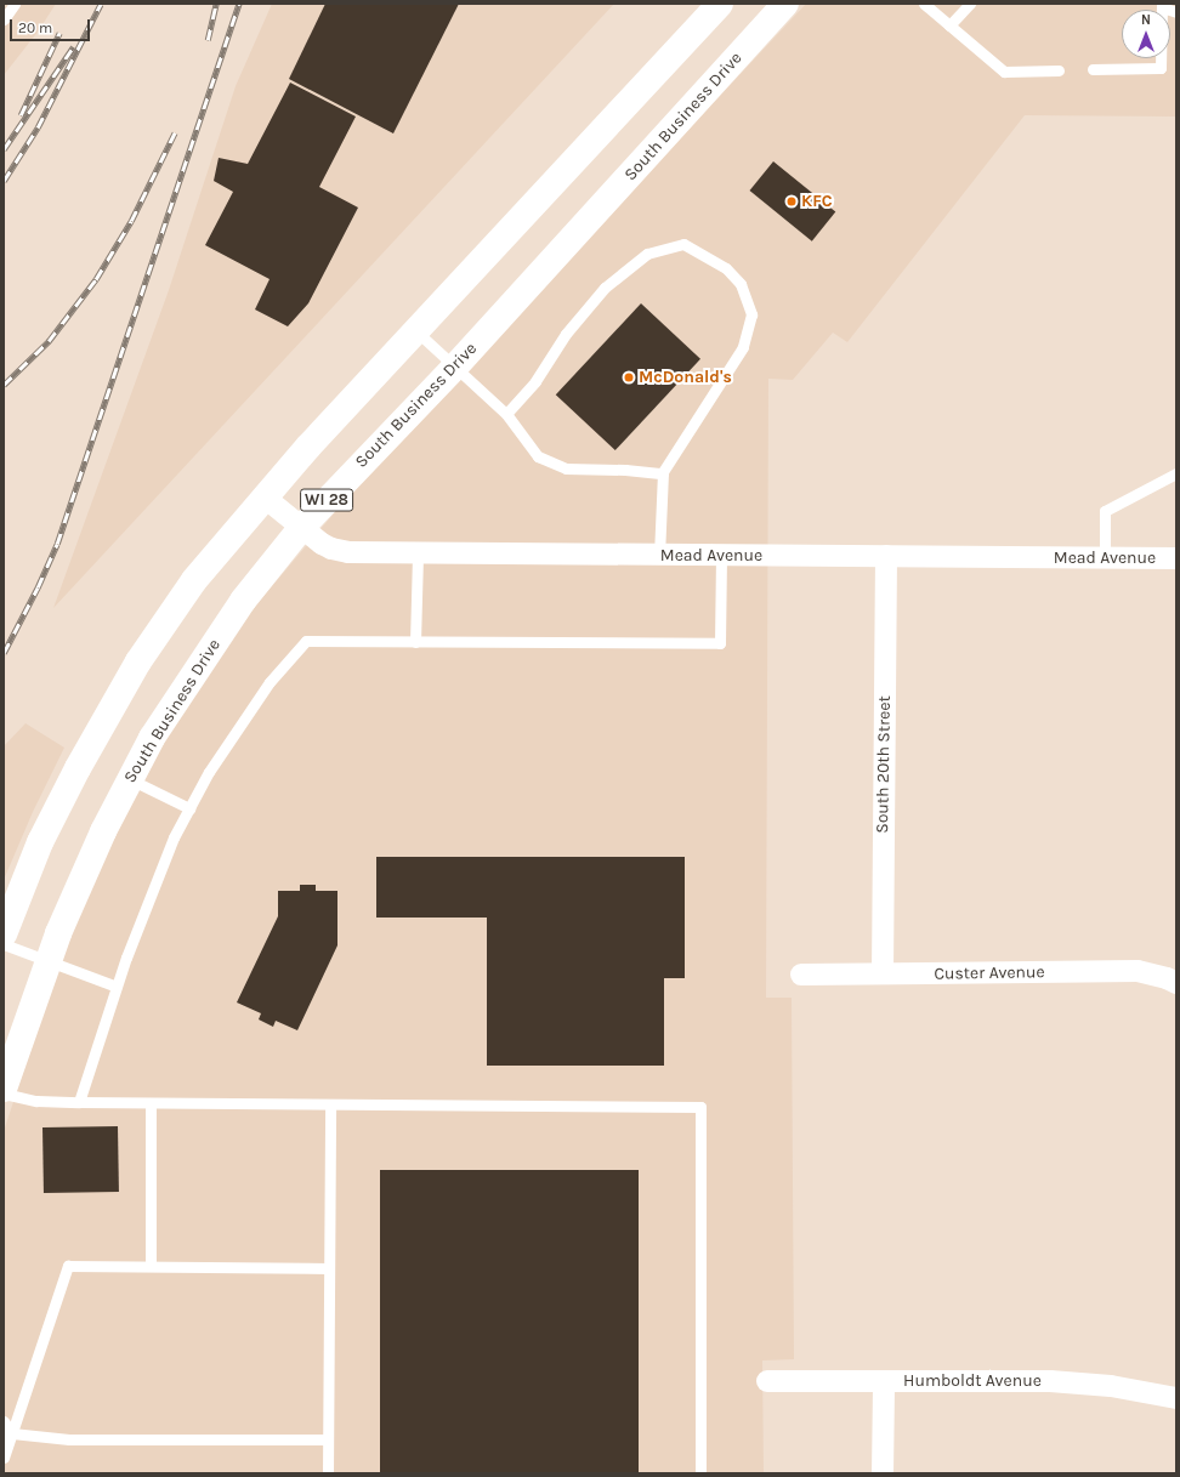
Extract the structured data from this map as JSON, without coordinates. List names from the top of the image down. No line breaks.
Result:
{"streets":{"main road":["South Business Drive","WI 28"],"street":["Mead Avenue","South 20th Street","Custer Avenue","Humboldt Avenue"]},"crossings":[["South Business Drive","Mead Avenue"],["WI 28","Mead Avenue"],["Mead Avenue","South 20th Street"],["South 20th Street","Custer Avenue"]],"places":["KFC","McDonald's"],"scale_bar":"20 m","north":"top"}
